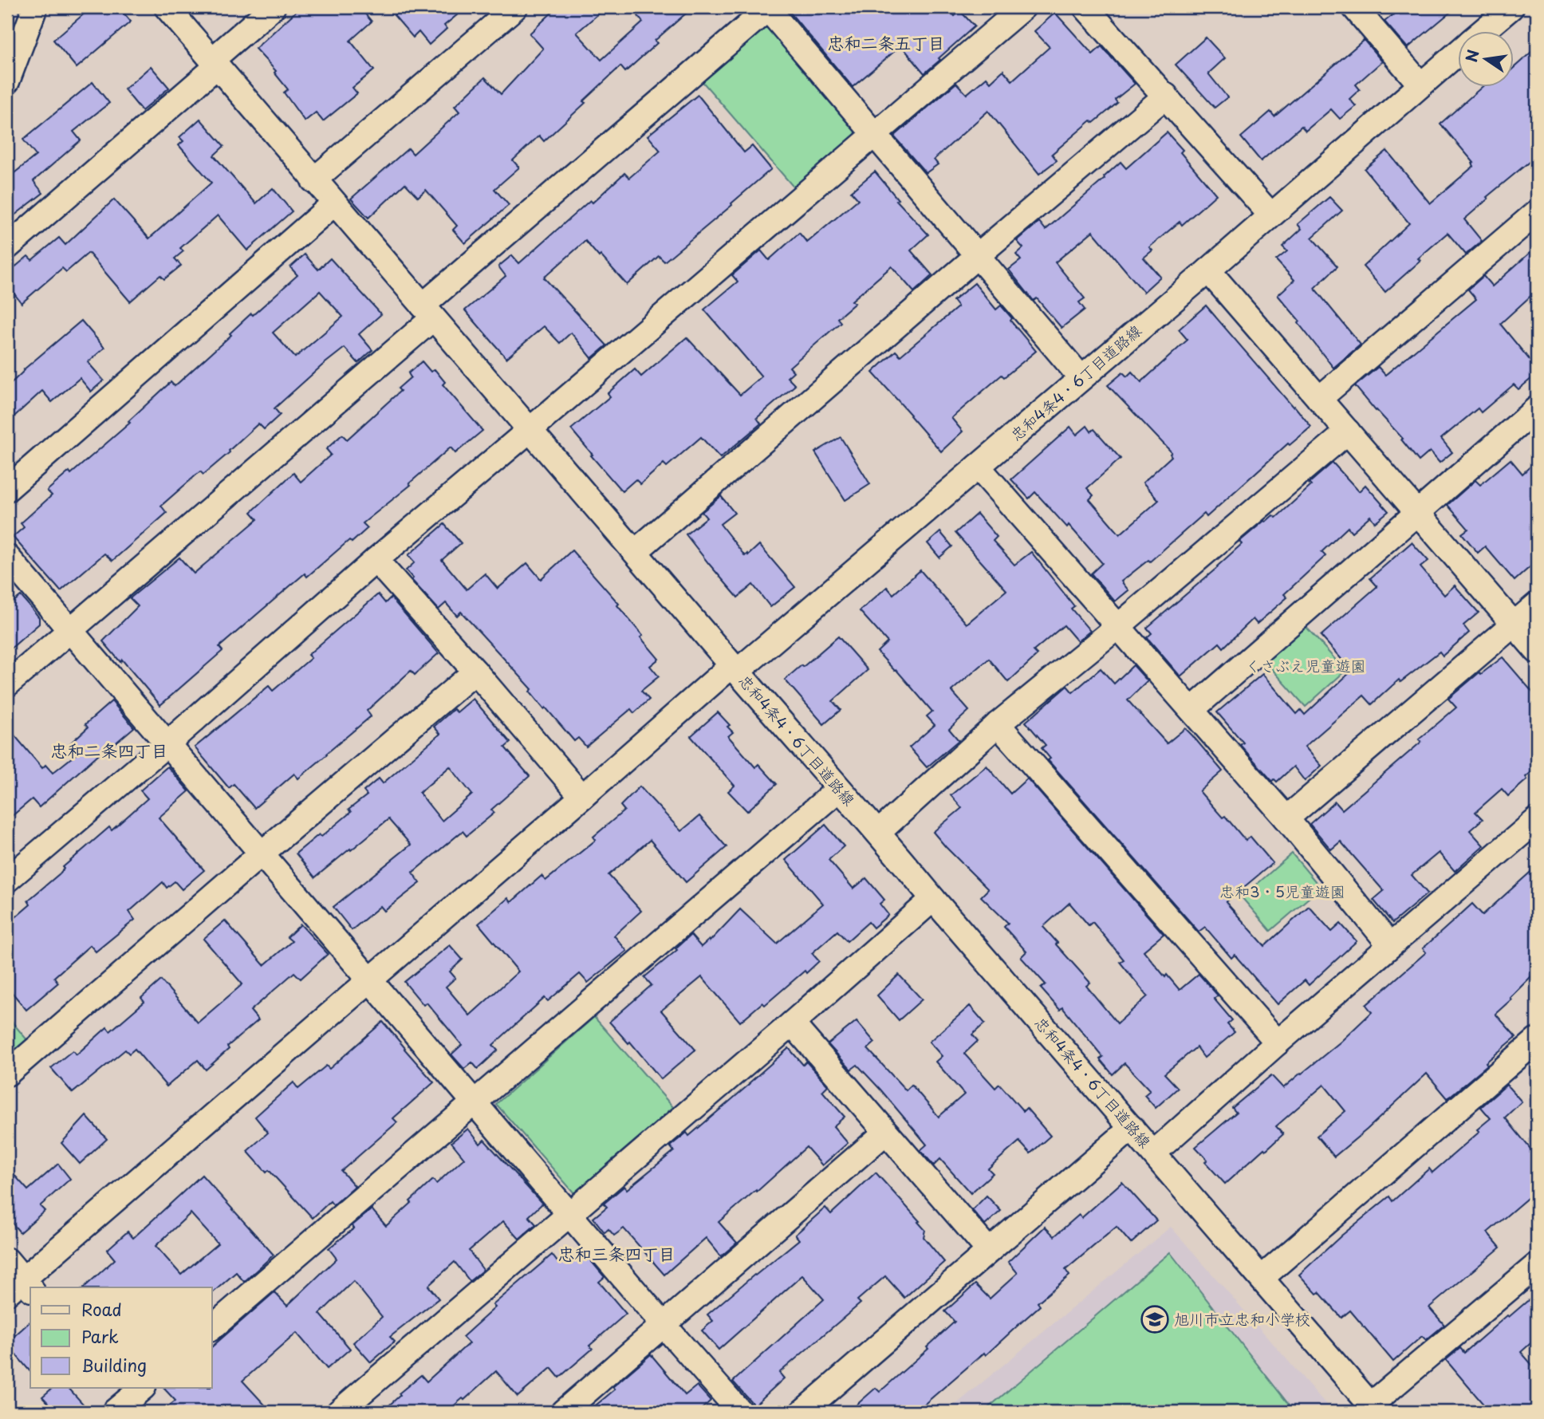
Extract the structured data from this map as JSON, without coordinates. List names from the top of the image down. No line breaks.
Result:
{"streets":{"street":["忠和4条4・6丁目道路線"]},"districts":["忠和二条五丁目","忠和二条四丁目","忠和三条四丁目"],"parks":["くさぶえ児童遊園","忠和3・5児童遊園"],"places":{"school or university":["旭川市立忠和小学校"]},"legend":["Road","Park","Building"],"north":"left"}
